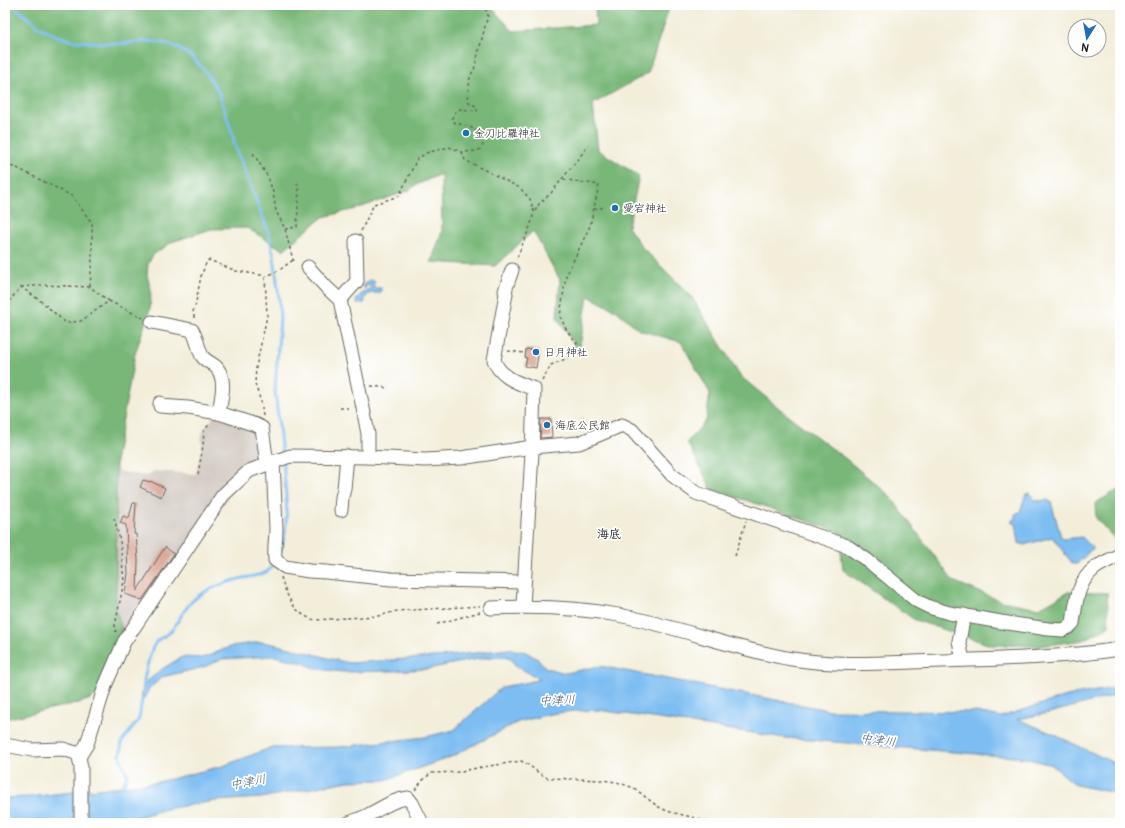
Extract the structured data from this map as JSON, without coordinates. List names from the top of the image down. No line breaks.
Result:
{"districts":["海底"],"water":["中津川"],"places":["金刀比羅神社","愛宕神社","日月神社","海底公民館"],"north":"bottom"}
